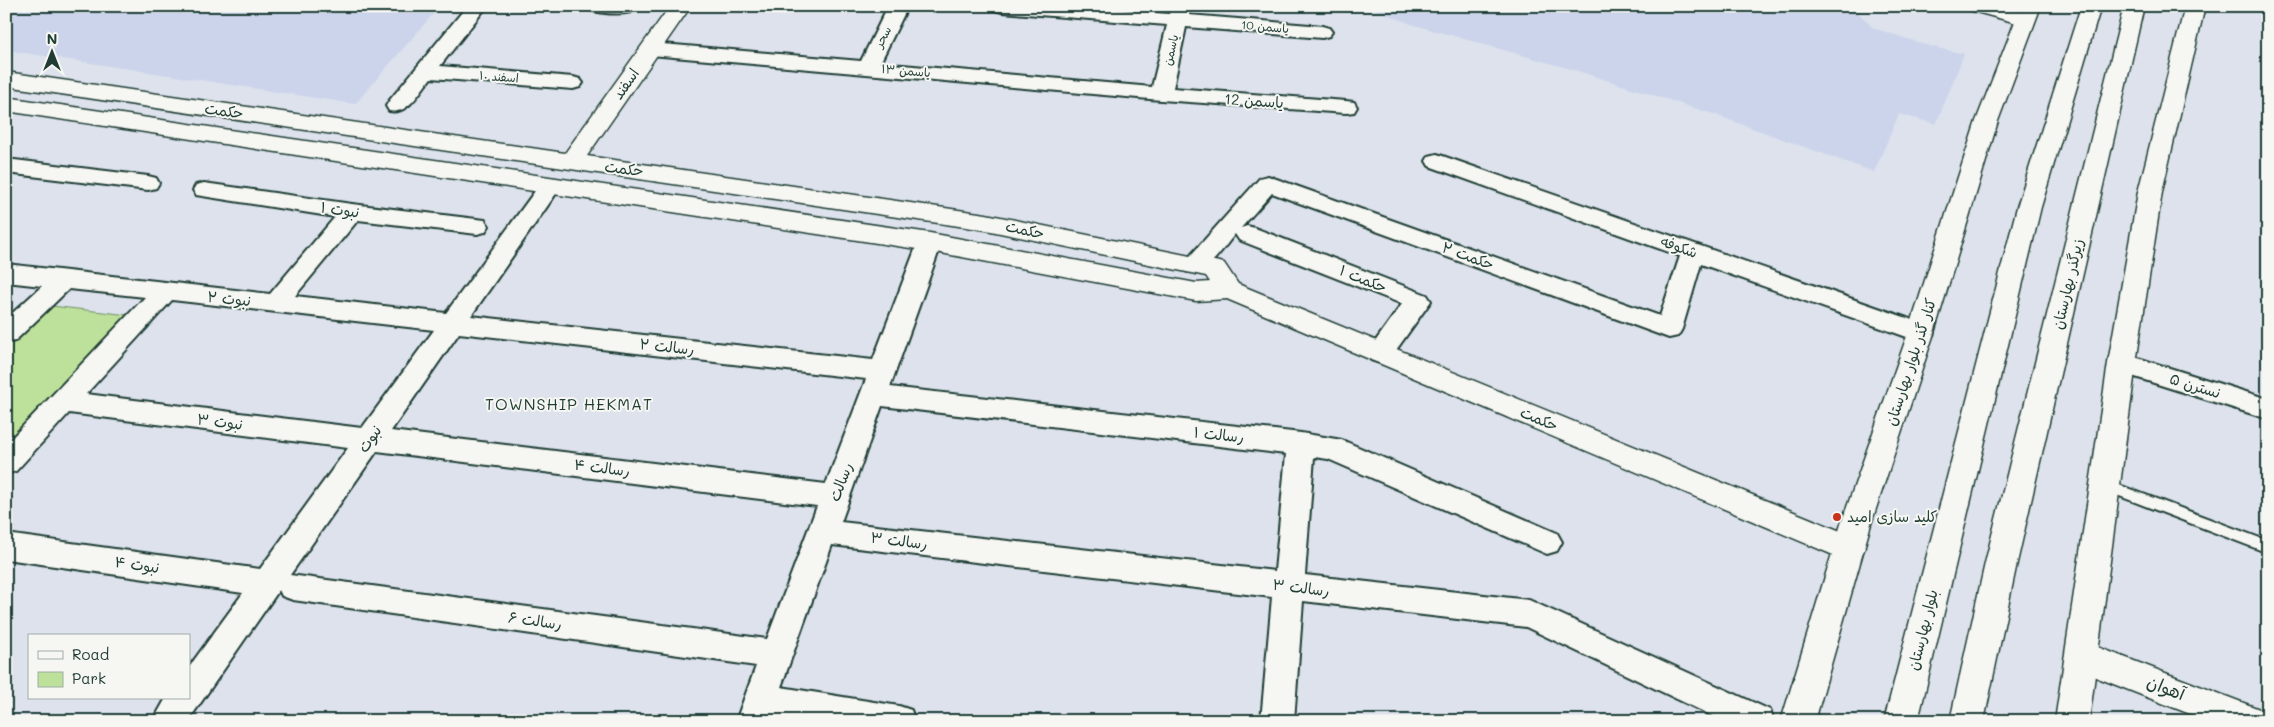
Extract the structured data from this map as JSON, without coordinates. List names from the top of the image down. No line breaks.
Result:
{"streets":{"main road":["اسفند","حکمت","زیرگذر بهارستان","کنار گذر بلوار بهارستان","بلوار بهارستان","آهوان"],"street":["یاسمن 10","سحر","یاسمن","یاسمن ۱۳","اسفند ۱۰","یاسمن 12","نبوت ۱","شکوفه","حکمت ۲","حکمت ۱","نبوت ۲","رسالت ۲","نسترن ۵","نبوت ۳","رسالت ۱","نبوت","رسالت ۴","رسالت","رسالت ۳","نبوت ۴","رسالت ۶"]},"crossings":[["یاسمن 10","یاسمن"],["سحر","یاسمن ۱۳"],["یاسمن","یاسمن ۱۳"],["یاسمن","یاسمن 12"],["یاسمن ۱۳","اسفند"],["یاسمن ۱۳","یاسمن 12"],["اسفند","حکمت"],["حکمت","حکمت ۲"],["حکمت","حکمت ۱"],["حکمت","کنار گذر بلوار بهارستان"],["حکمت","نبوت"],["حکمت","رسالت"],["شکوفه","حکمت ۲"],["شکوفه","کنار گذر بلوار بهارستان"],["نبوت ۲","رسالت ۲"],["نبوت ۲","نبوت"],["رسالت ۲","رسالت ۱"],["رسالت ۲","نبوت"],["رسالت ۲","رسالت"],["نبوت ۳","نبوت"],["نبوت ۳","رسالت ۴"],["رسالت ۱","رسالت"],["نبوت","رسالت ۴"],["نبوت","نبوت ۴"],["نبوت","رسالت ۶"],["رسالت ۴","رسالت"],["رسالت","رسالت ۳"],["رسالت","رسالت ۶"],["نبوت ۴","رسالت ۶"]],"districts":["TOWNSHIP HEKMAT"],"places":["کلید سازی امید"],"legend":["Road","Park"],"north":"top"}
